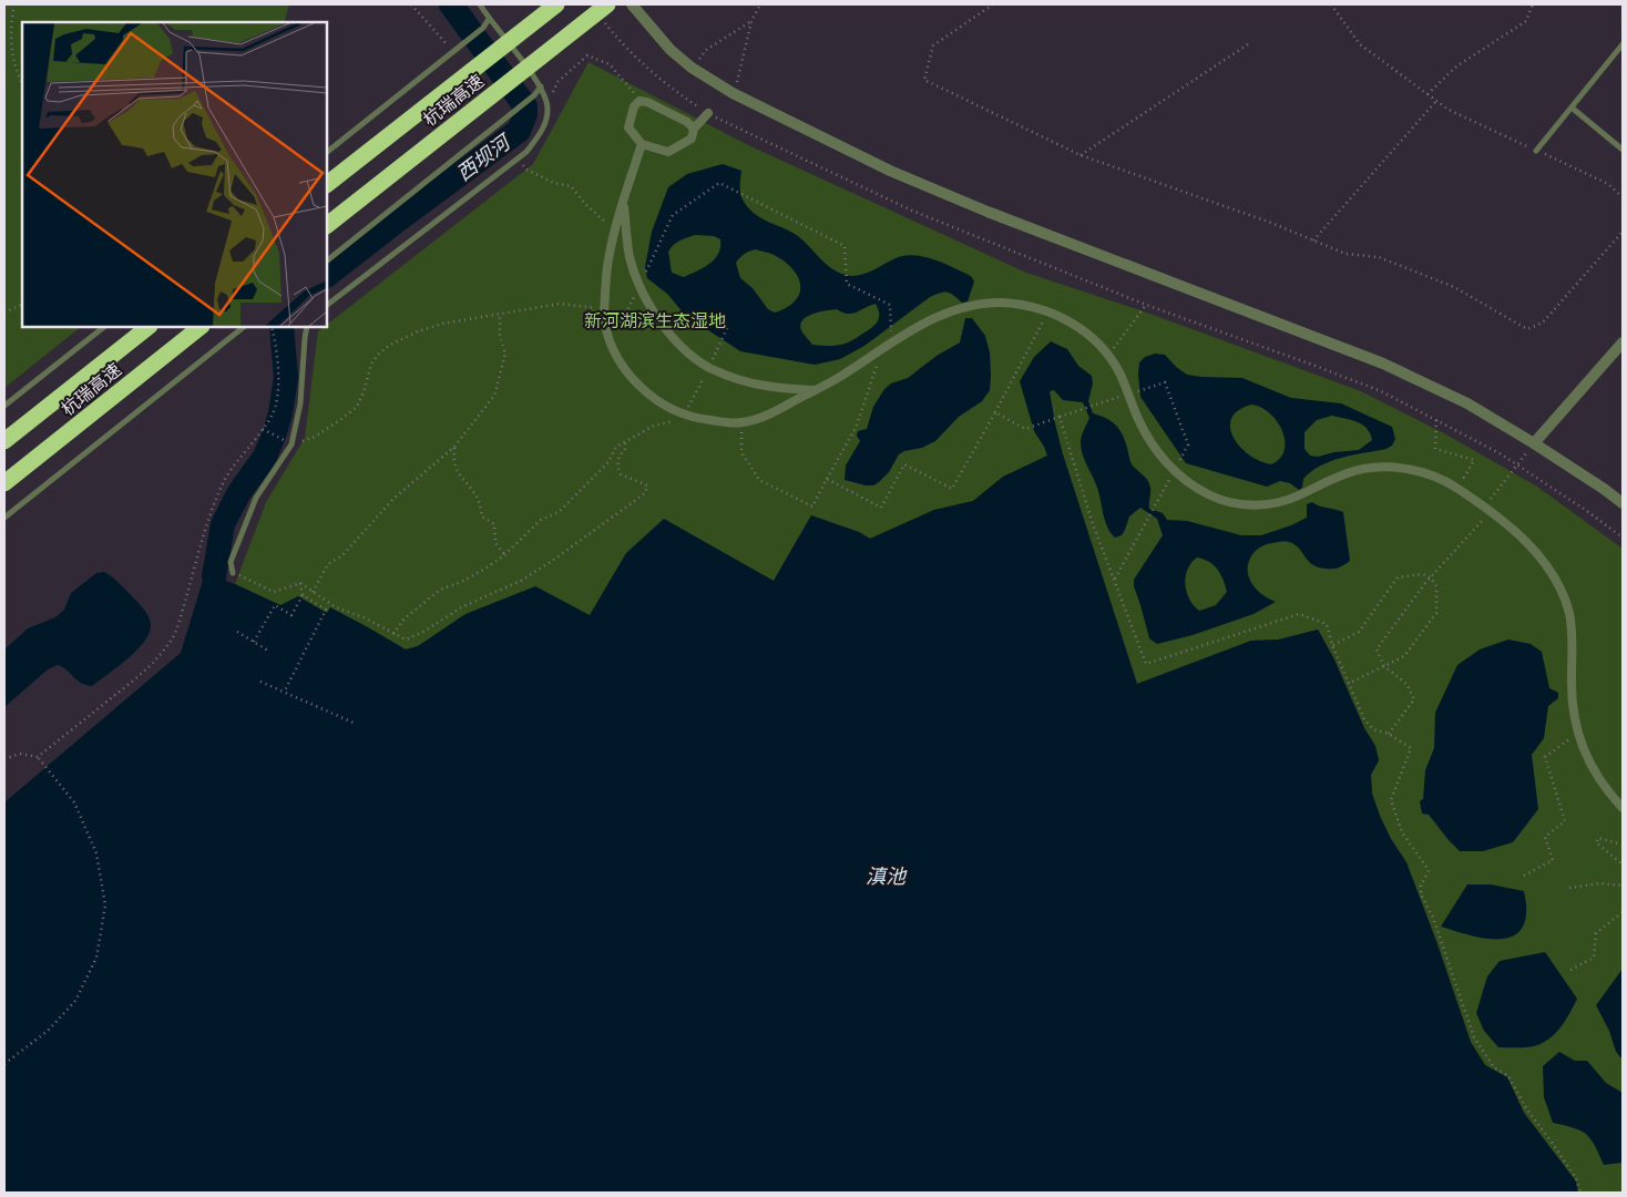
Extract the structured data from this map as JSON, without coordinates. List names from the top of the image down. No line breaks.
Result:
{"streets":{"highway":["杭瑞高速"]},"water":["西坝河","滇池"],"parks":["新河湖滨生态湿地"]}
